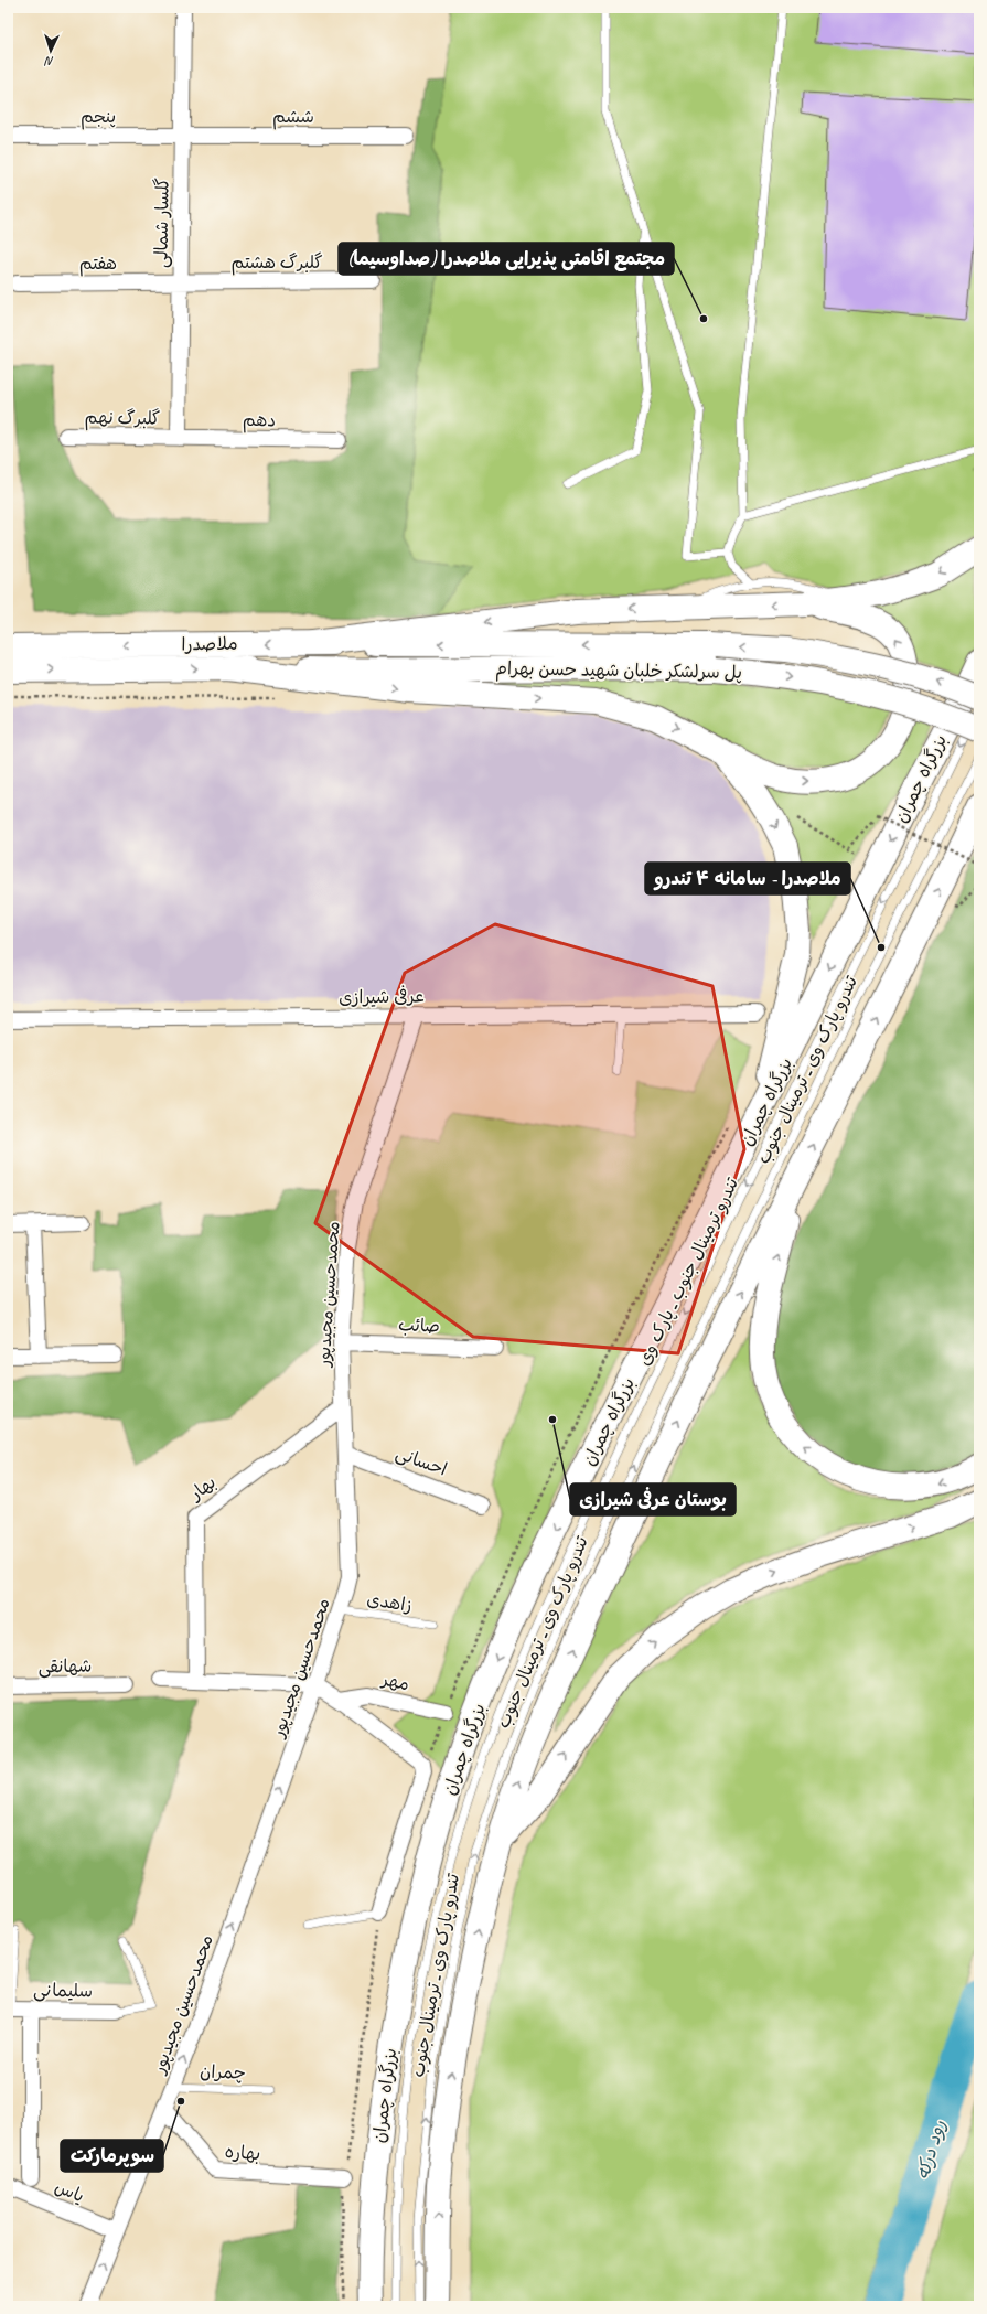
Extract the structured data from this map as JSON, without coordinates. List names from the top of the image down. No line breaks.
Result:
{"streets":{"main road":["ملاصدرا","پل سرلشکر خلبان شهید حسن بهرام","بزرگراه چمران"],"street":["پنجم","ششم","گلسار شمالی","گلبرگ هشتم","هفتم","گلبرگ نهم","دهم","عرفی شیرازی","محمدحسین مجیدپور","صائب","احسانی","بهار","شهانقی","مهر","سلیمانی","بهاره","یاس"],"lane":["تندرو پارک وی ـ ترمینال جنوب","تندرو ترمینال جنوب ـ پارک وی","زاهدی","چمران"]},"crossings":[["پنجم","ششم"],["پنجم","گلسار شمالی"],["ششم","گلسار شمالی"],["گلسار شمالی","گلبرگ هشتم"],["گلسار شمالی","هفتم"],["گلسار شمالی","گلبرگ نهم"],["گلسار شمالی","دهم"],["گلبرگ هشتم","هفتم"],["گلبرگ نهم","دهم"],["ملاصدرا","پل سرلشکر خلبان شهید حسن بهرام"],["عرفی شیرازی","محمدحسین مجیدپور"],["محمدحسین مجیدپور","صائب"],["محمدحسین مجیدپور","احسانی"],["محمدحسین مجیدپور","بهار"],["محمدحسین مجیدپور","زاهدی"],["محمدحسین مجیدپور","چمران"],["محمدحسین مجیدپور","بهاره"],["محمدحسین مجیدپور","یاس"]],"one_way":["تندرو پارک وی ـ ترمینال جنوب","تندرو ترمینال جنوب ـ پارک وی","محمدحسین مجیدپور"],"water":["رود درکه"],"places":["مجتمع اقامتی پذیرایی ملاصدرا (صداوسیما)","ملاصدرا - سامانه ۴ تندرو","بوستان عرفی شیرازی","سوپرمارکت"],"north":"bottom"}
